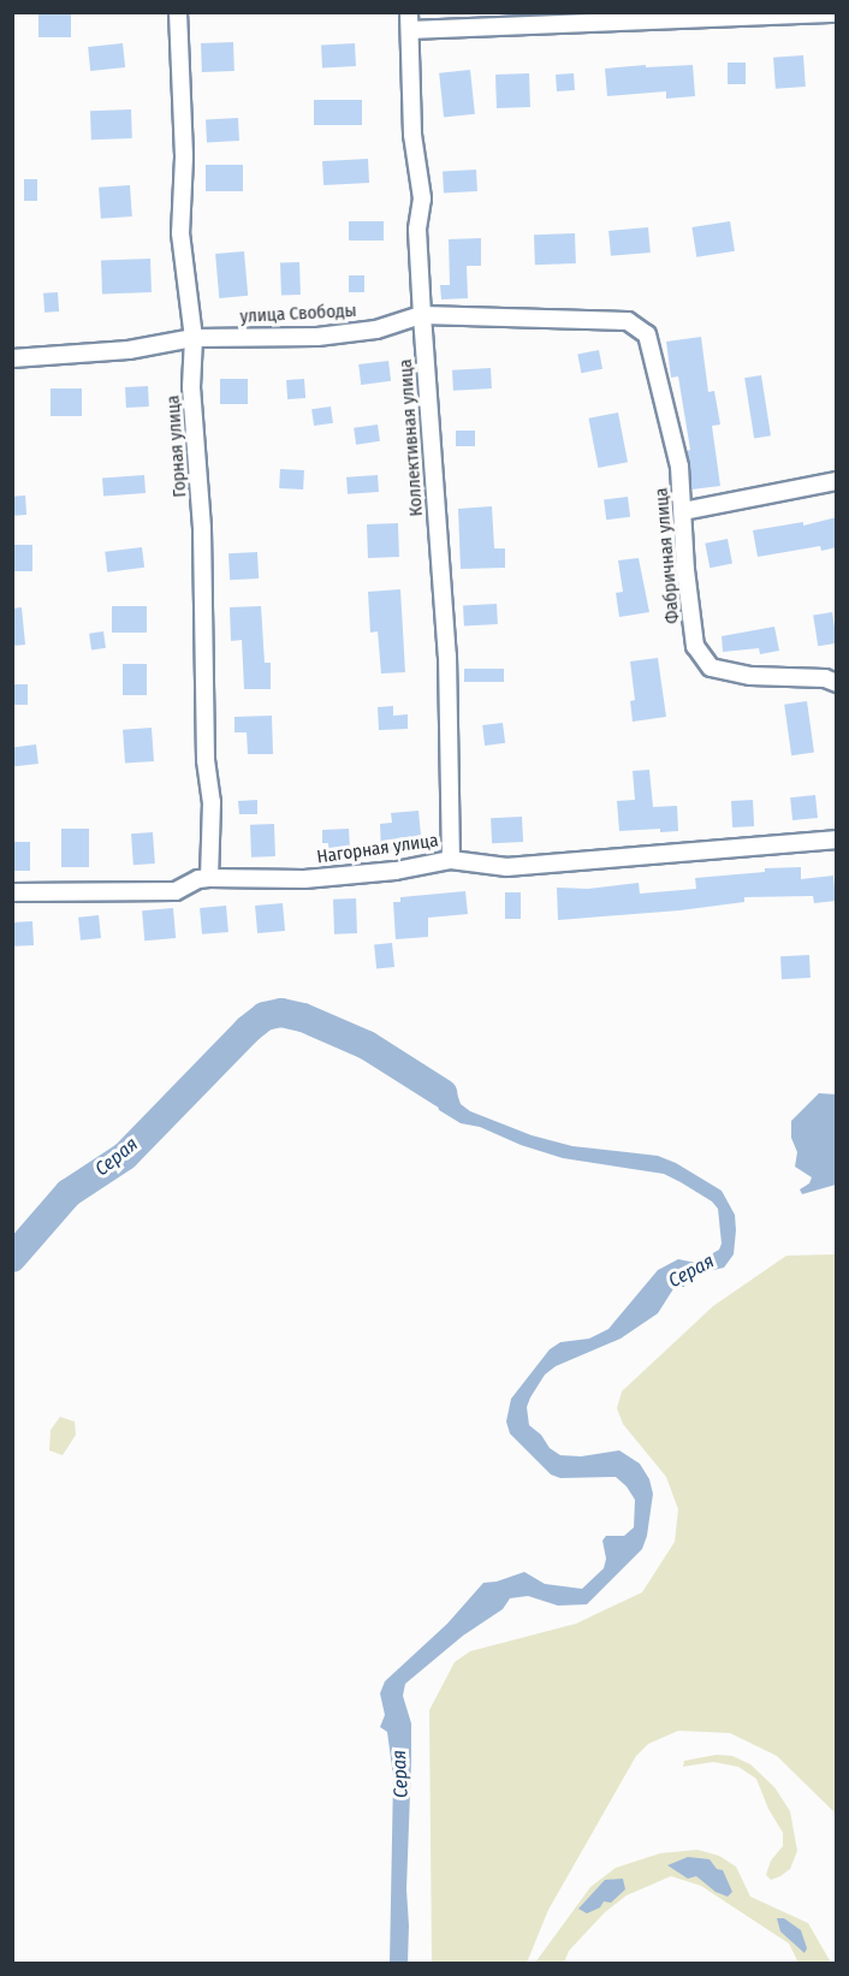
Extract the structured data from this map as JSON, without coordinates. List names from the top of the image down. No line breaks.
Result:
{"streets":{"street":["улица Свободы","Коллективная улица","Горная улица","Фабричная улица","Нагорная улица"]},"crossings":[["улица Свободы","Коллективная улица"],["улица Свободы","Горная улица"],["улица Свободы","Фабричная улица"],["Коллективная улица","Нагорная улица"],["Горная улица","Нагорная улица"]],"water":["Серая"]}
